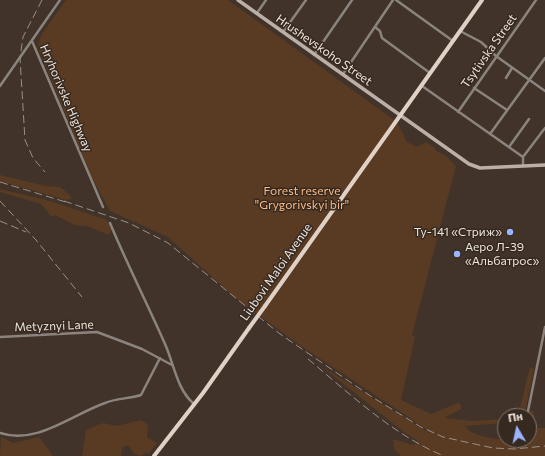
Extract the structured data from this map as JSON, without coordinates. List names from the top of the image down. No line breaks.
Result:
{"streets":{"main road":["Liubovi Maloi Avenue"],"street":["Hrushevskoho Street","Tsytivska Street","Hryhorivske Highway","Metyznyi Lane"]},"crossings":[["Hrushevskoho Street","Liubovi Maloi Avenue"]],"parks":["Forest reserve \"Grygorivskyi bir\""],"places":["Ту-141 «Стриж»","Аеро Л-39 «Альбатрос»"],"north":"top"}
